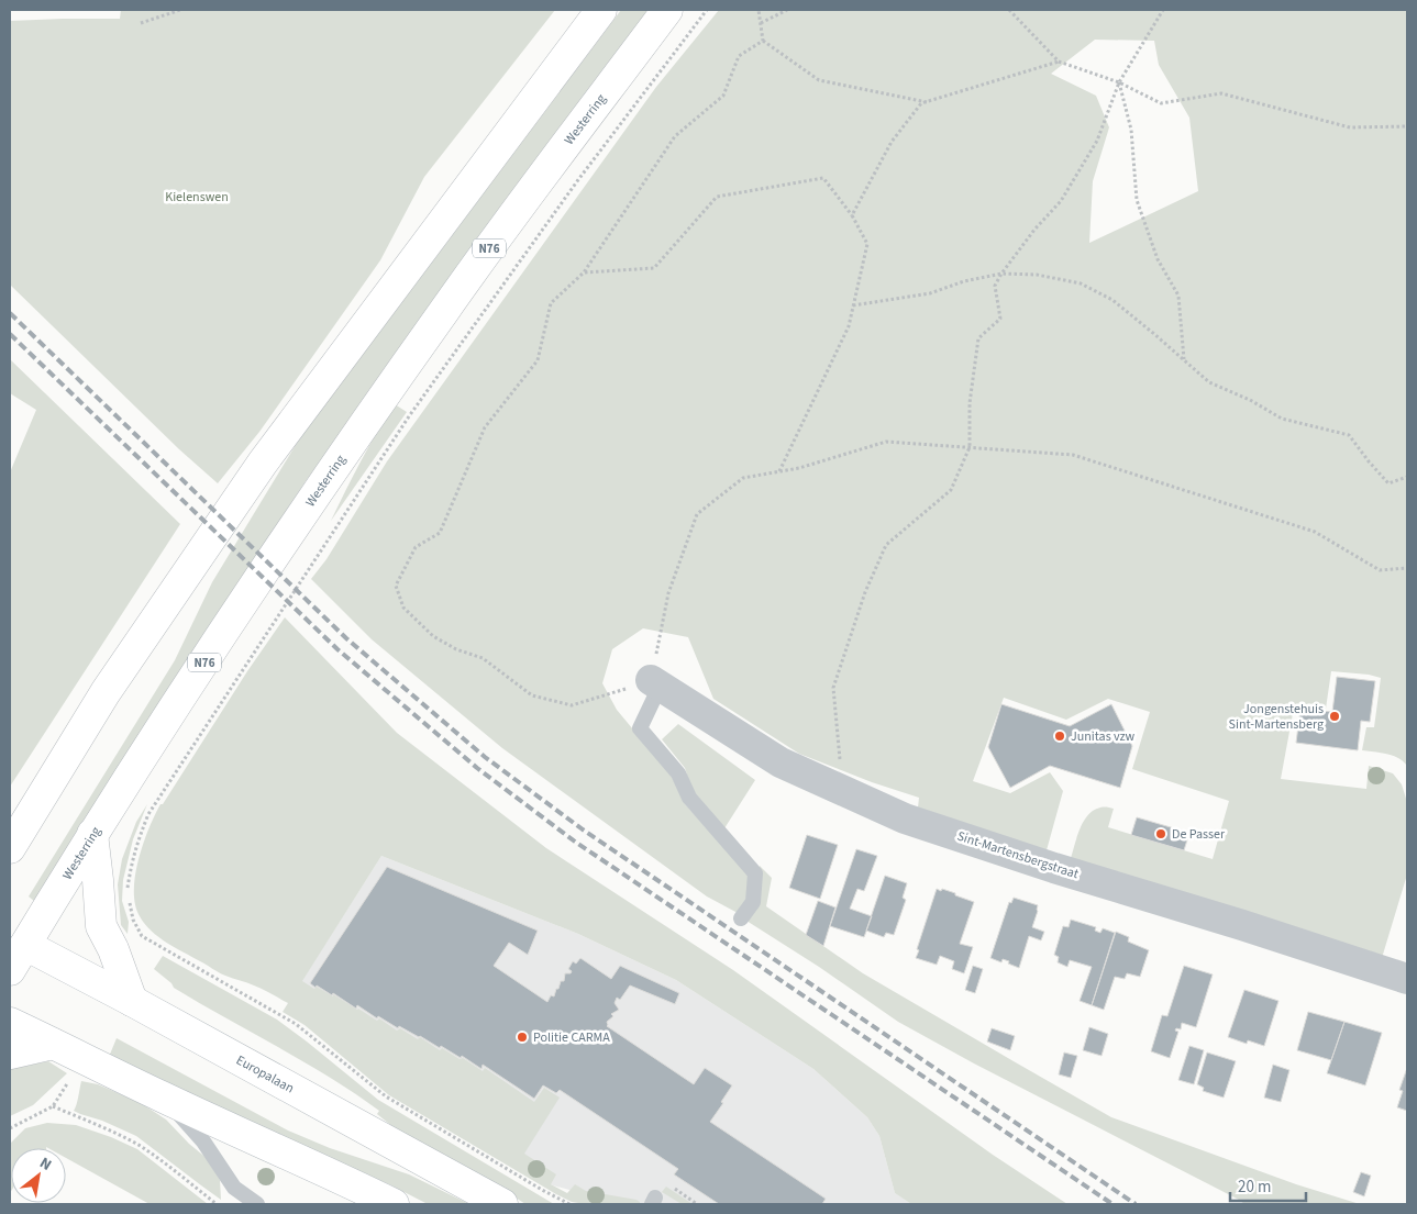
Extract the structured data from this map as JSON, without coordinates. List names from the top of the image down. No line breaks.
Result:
{"streets":{"main road":["Westerring","N76","Europalaan"],"street":["Sint-Martensbergstraat"]},"crossings":[["Westerring","Europalaan"]],"parks":["Kielenswen"],"places":["Jongenstehuis Sint-Martensberg","Junitas vzw","De Passer","Politie CARMA"],"scale_bar":"20 m","north":"top right"}
